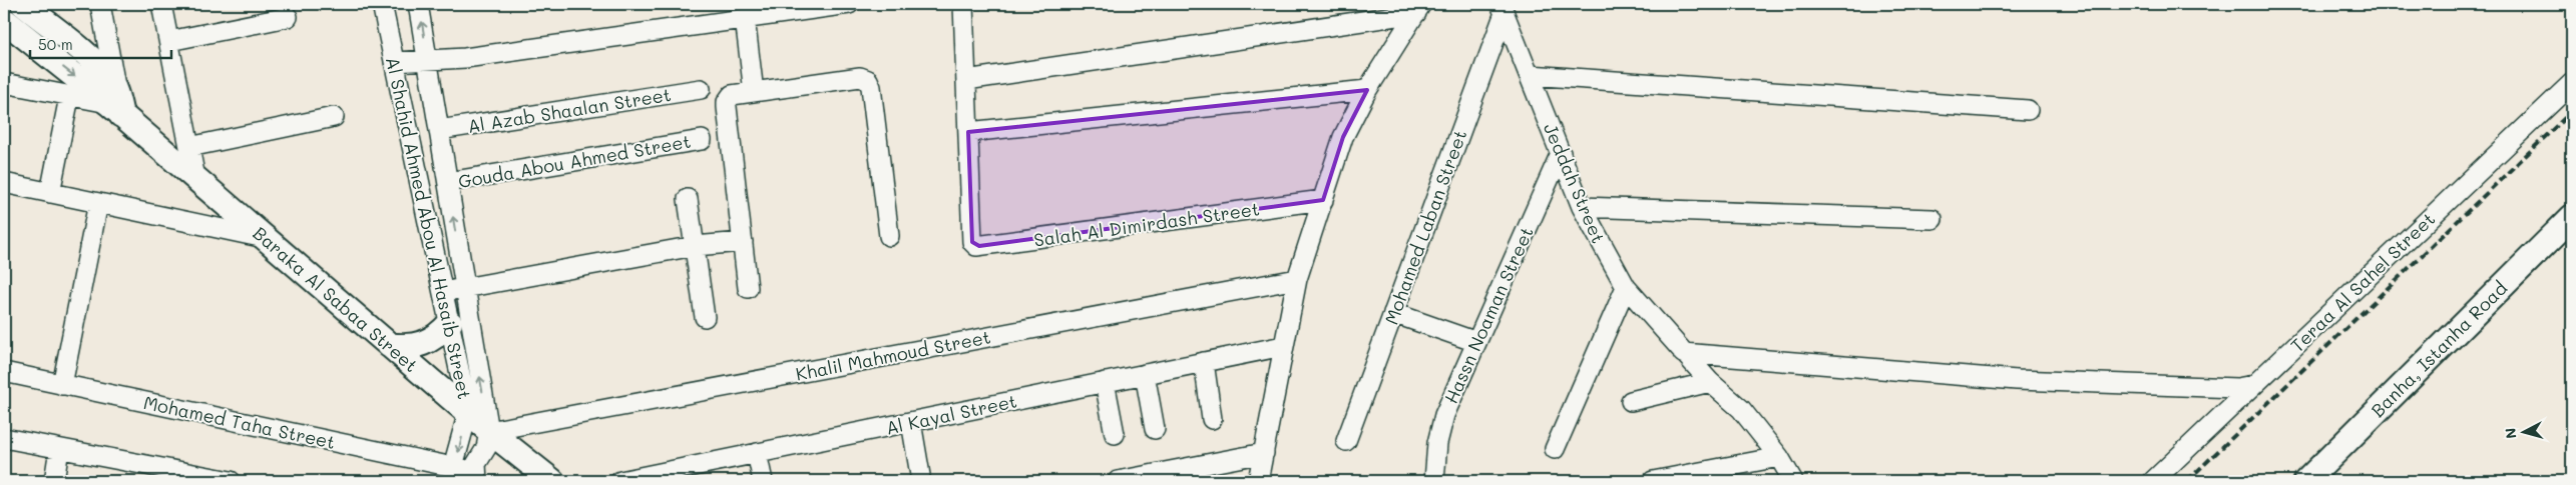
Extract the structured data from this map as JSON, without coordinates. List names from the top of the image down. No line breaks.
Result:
{"streets":{"main road":["Baraka Al Sabaa Street","Banha, Istanha Road"],"street":["Al Azab Shaalan Street","Gouda Abou Ahmed Street","Jeddah Street","Salah Al Dimirdash Street","Mohamed Laban Street","Al Shahid Ahmed Abou Al Hasaib Street","Teraa Al Sahel Street","Hassn Noaman Street","Khalil Mahmoud Street","Al Kayal Street","Mohamed Taha Street"]},"crossings":[["Al Azab Shaalan Street","Al Shahid Ahmed Abou Al Hasaib Street"],["Gouda Abou Ahmed Street","Al Shahid Ahmed Abou Al Hasaib Street"],["Jeddah Street","Mohamed Laban Street"],["Jeddah Street","Hassn Noaman Street"],["Al Shahid Ahmed Abou Al Hasaib Street","Baraka Al Sabaa Street"],["Al Shahid Ahmed Abou Al Hasaib Street","Khalil Mahmoud Street"],["Al Shahid Ahmed Abou Al Hasaib Street","Mohamed Taha Street"],["Baraka Al Sabaa Street","Khalil Mahmoud Street"]],"scale_bar":"50 m","north":"left"}
